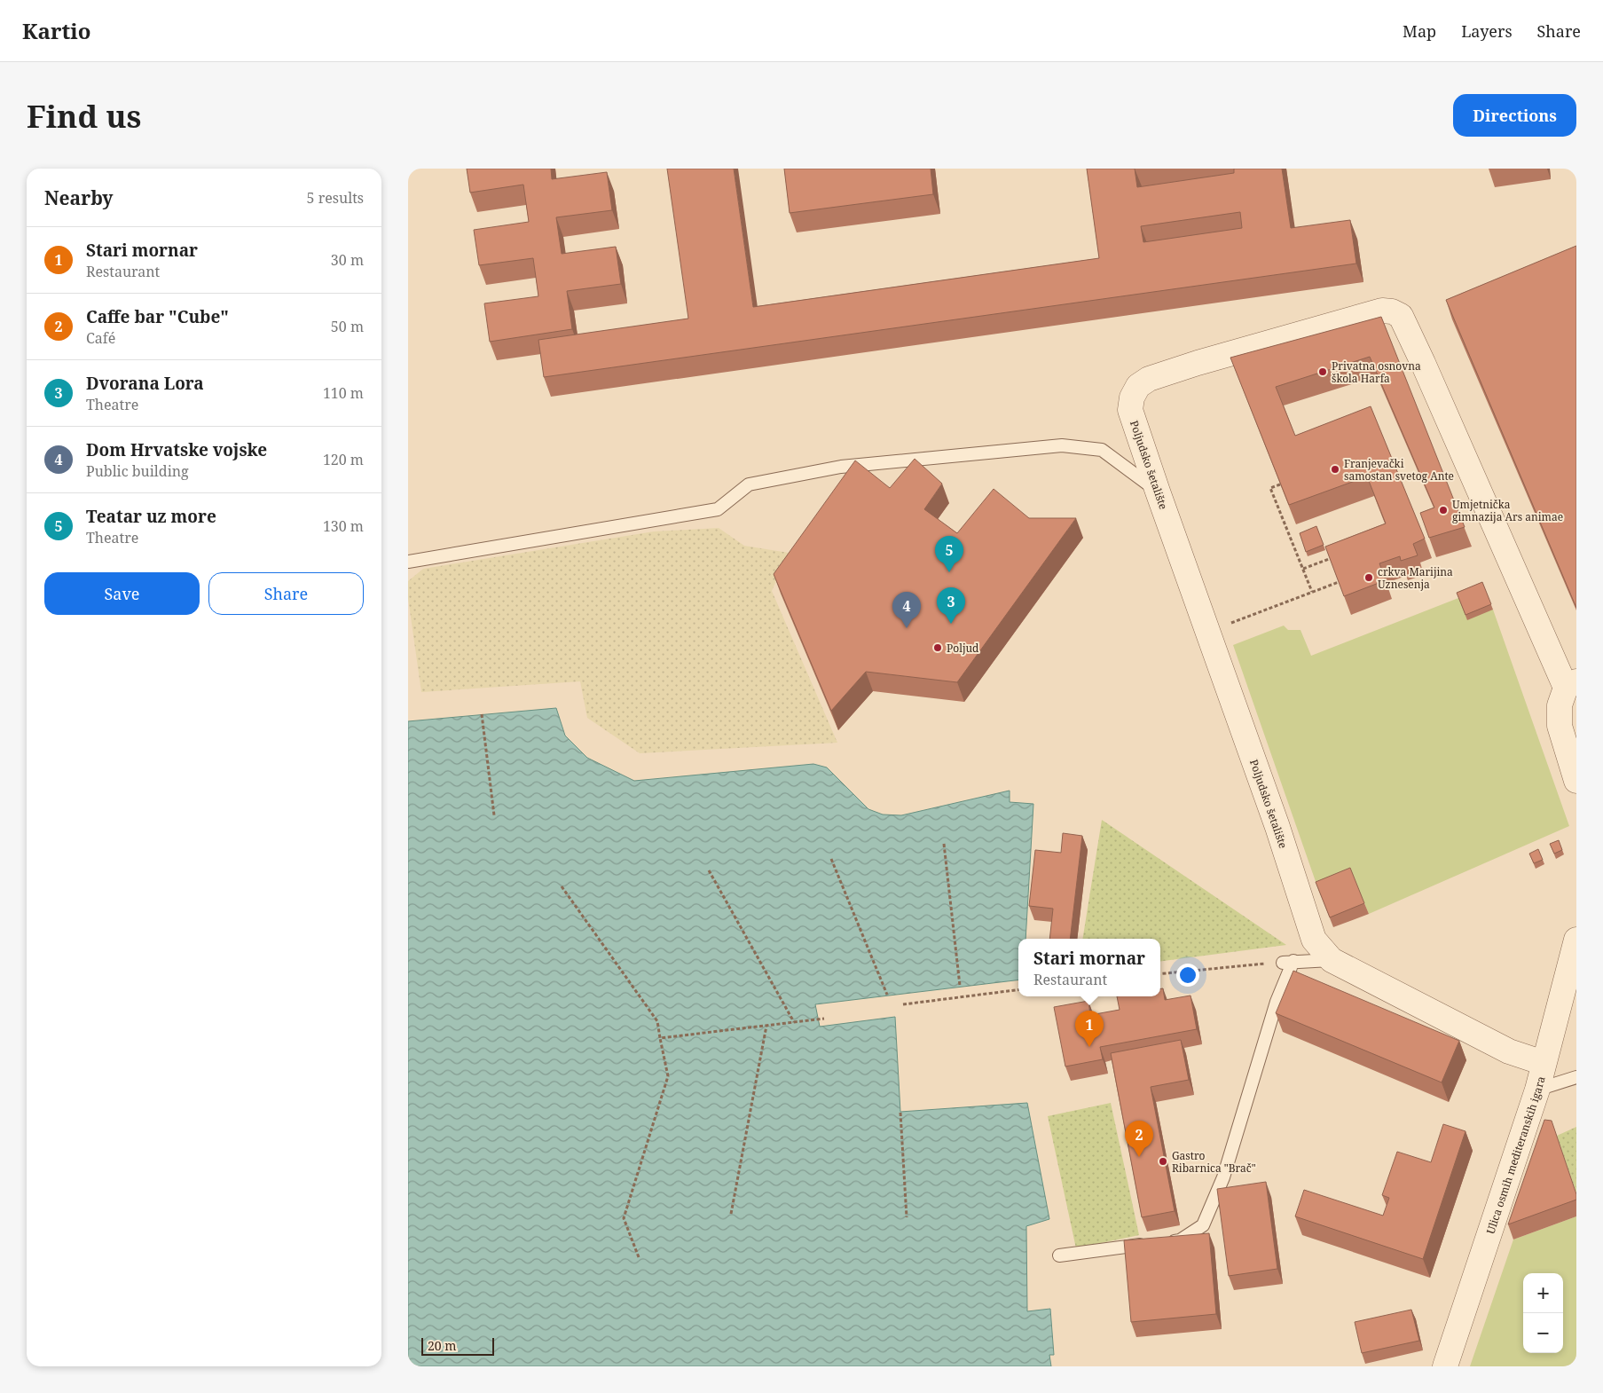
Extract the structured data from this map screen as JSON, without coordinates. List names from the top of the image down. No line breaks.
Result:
{"streets":{"street":["Poljudsko šetalište","Ulica osmih mediteranskih igara"]},"crossings":[["Poljudsko šetalište","Ulica osmih mediteranskih igara"]],"places":["Privatna osnovna škola Harfa","Franjevački samostan svetog Ante","Umjetnička gimnazija Ars animae","crkva Marijina Uznesenja","Poljud","Gastro Ribarnica \"Brač\""],"scale_bar":"20 m","page":{"header":"Kartio","nav":["Map","Layers","Share"],"buttons":["Directions",["Save","Share"]],"title":"Find us","heading":["Nearby","5 results"],"list":[{"mark":"1","name":"Stari mornar","note":"Restaurant","value":"30 m"},{"mark":"2","name":"Caffe bar \"Cube\"","note":"Café","value":"50 m"},{"mark":"3","name":"Dvorana Lora","note":"Theatre","value":"110 m"},{"mark":"4","name":"Dom Hrvatske vojske","note":"Public building","value":"120 m"},{"mark":"5","name":"Teatar uz more","note":"Theatre","value":"130 m"}],"pins":["5","3","4","1","2"],"popup":["Stari mornar","Restaurant"],"map_buttons":["+","−"],"scale":"20 m"}}
